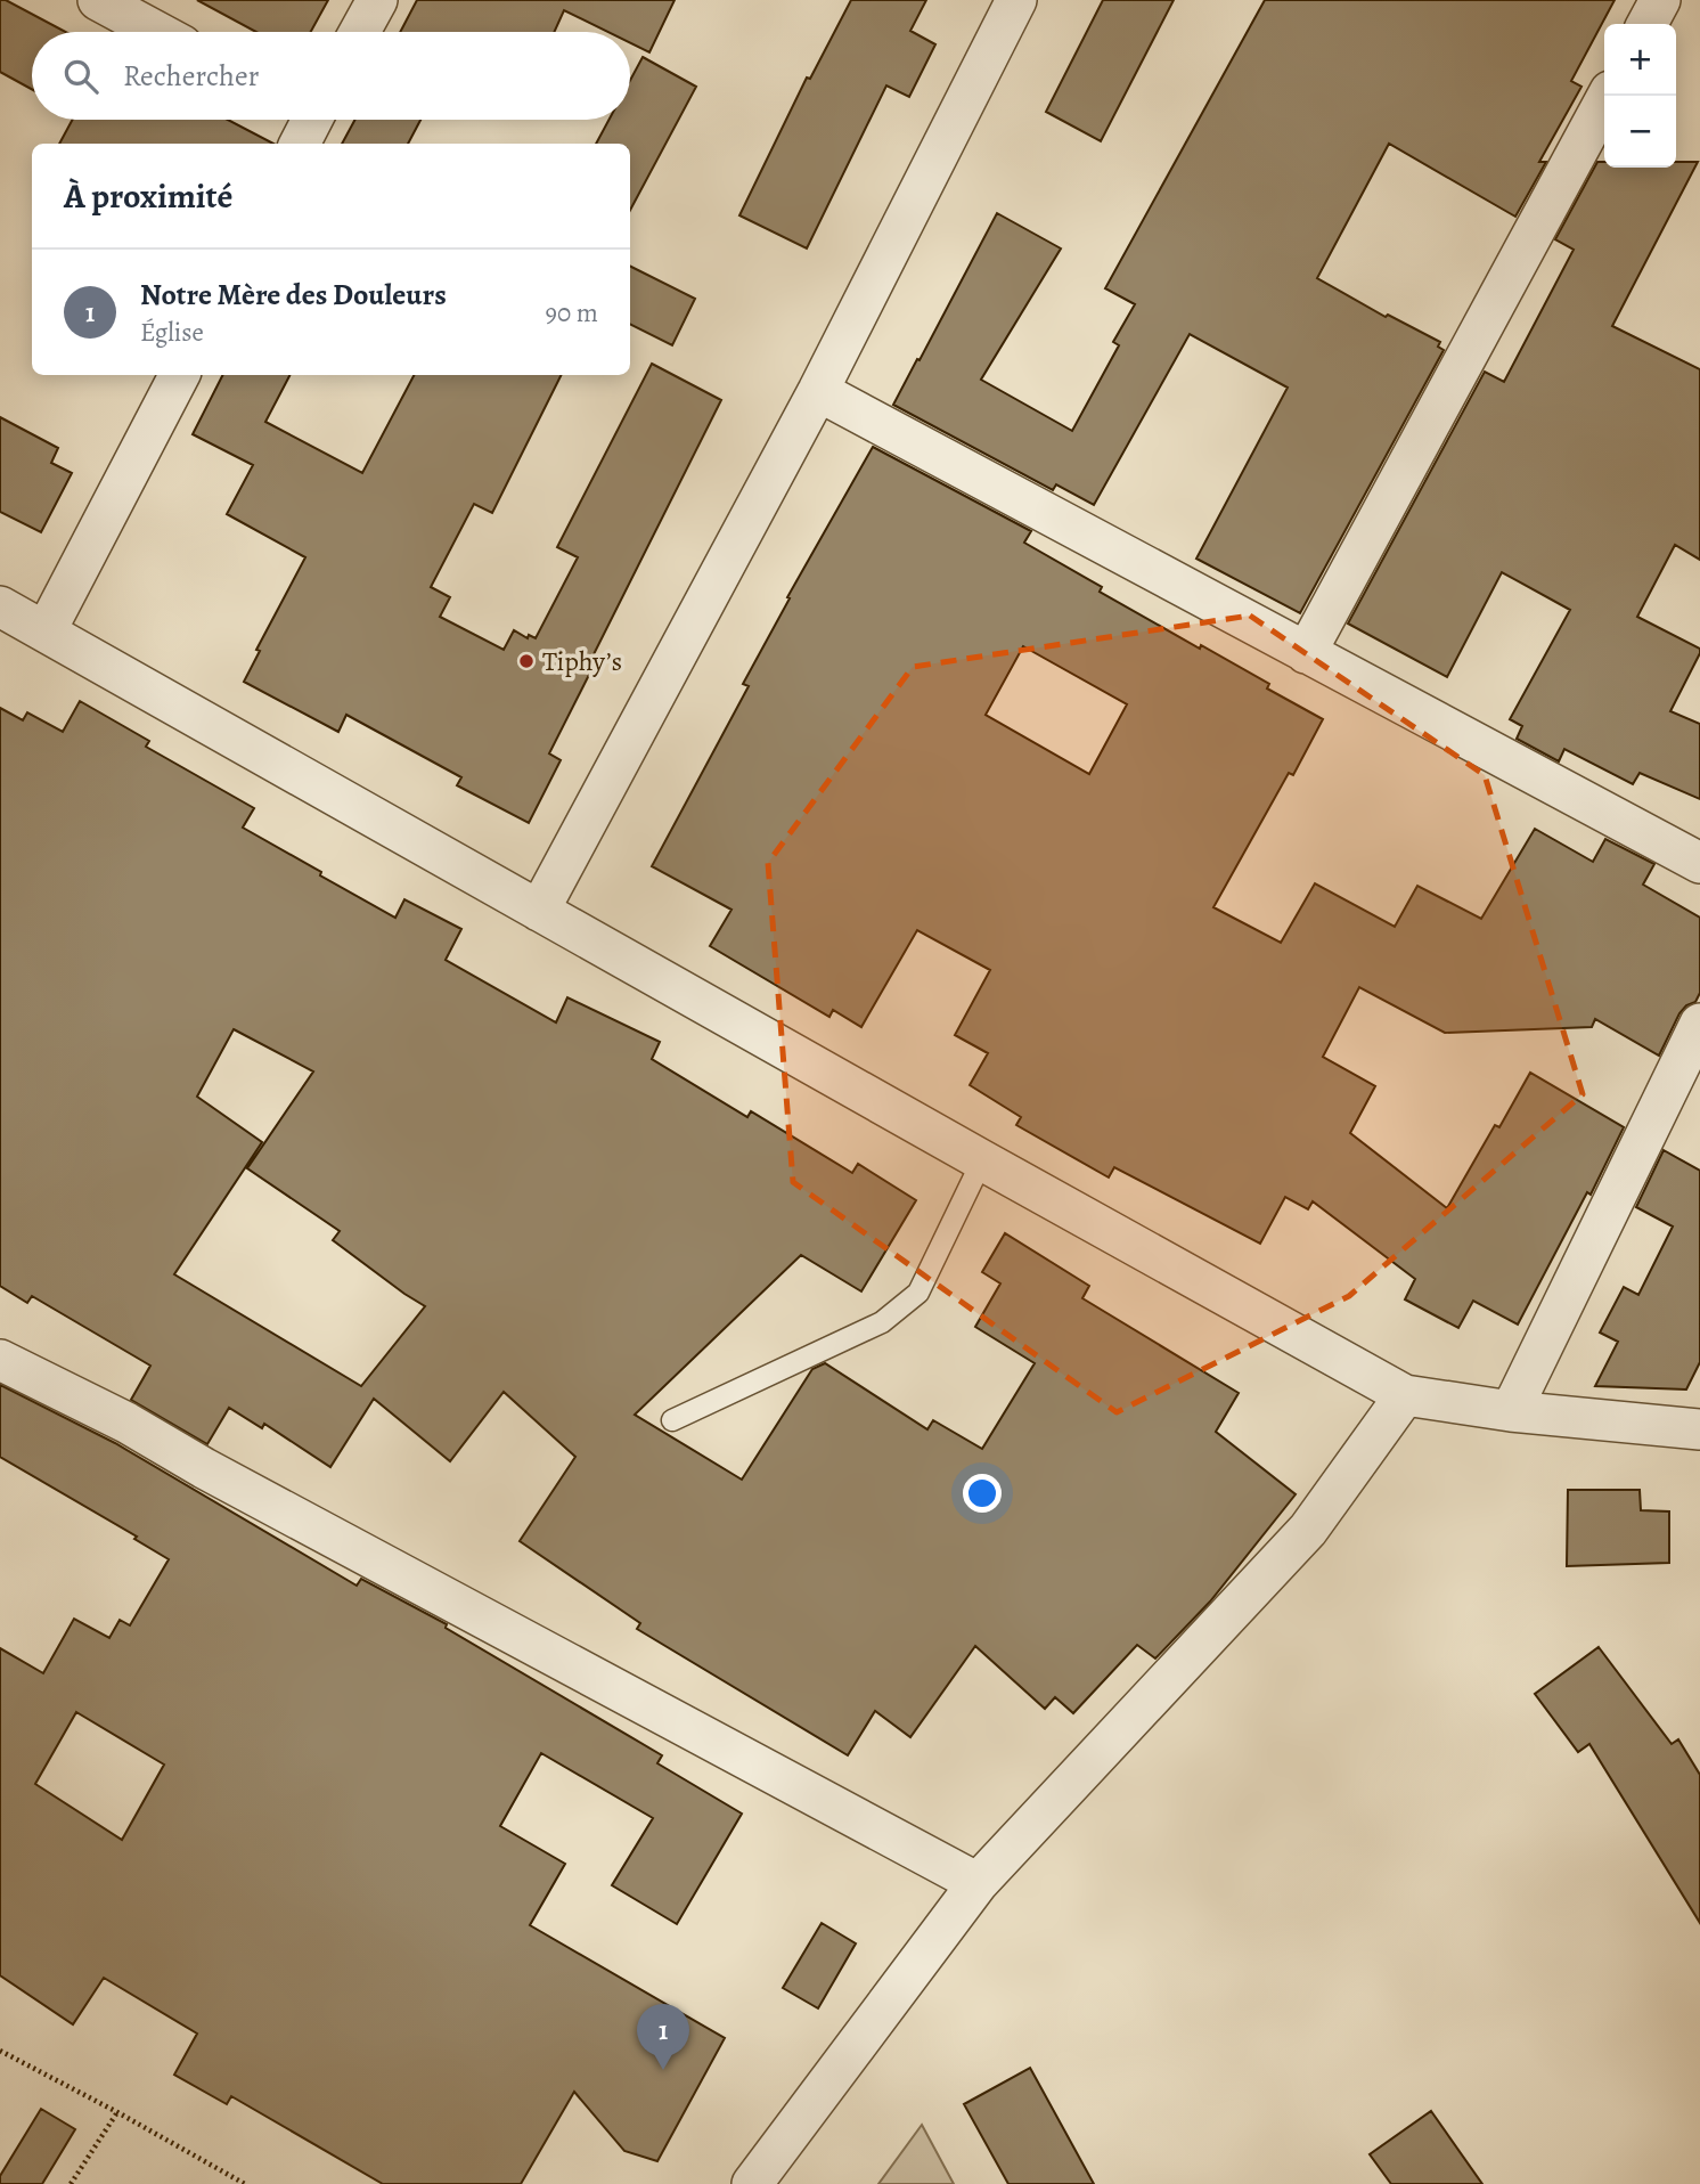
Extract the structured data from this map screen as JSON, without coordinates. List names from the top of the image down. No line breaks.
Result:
{"places":["Tiphy’s"],"page":{"map_buttons":["+","−"],"search":"Rechercher","heading":"À proximité","list":[{"mark":"1","name":"Notre Mère des Douleurs","note":"Église","value":"90 m"}],"pins":"1"}}
